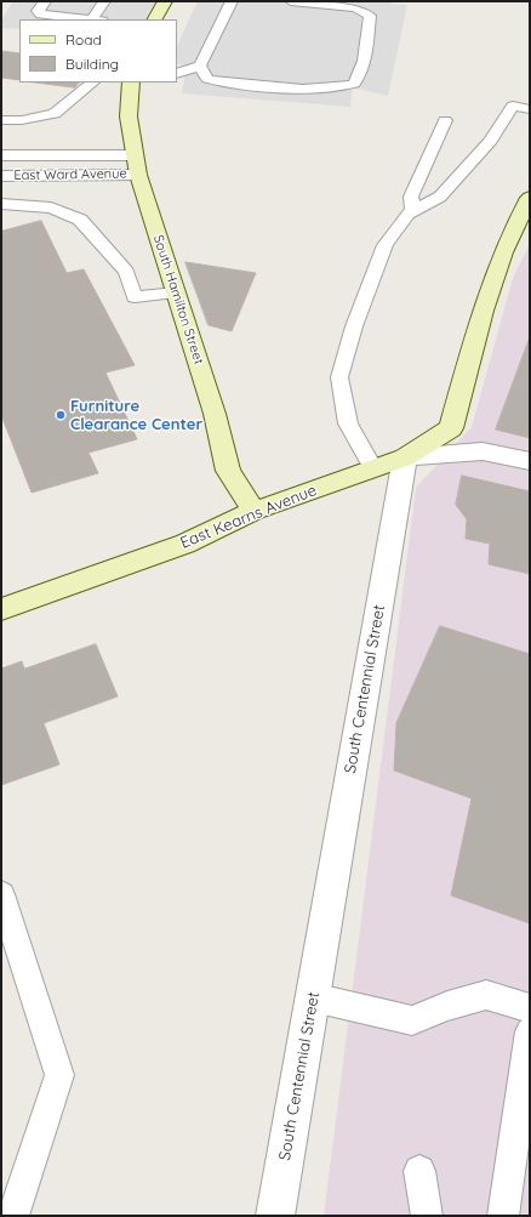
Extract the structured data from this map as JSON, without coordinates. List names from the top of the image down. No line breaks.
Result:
{"streets":{"street":["East Ward Avenue","South Hamilton Street","East Kearns Avenue","South Centennial Street"]},"crossings":[["East Ward Avenue","South Hamilton Street"],["South Hamilton Street","East Kearns Avenue"],["East Kearns Avenue","South Centennial Street"]],"places":["Furniture Clearance Center"],"legend":["Road","Building"]}
